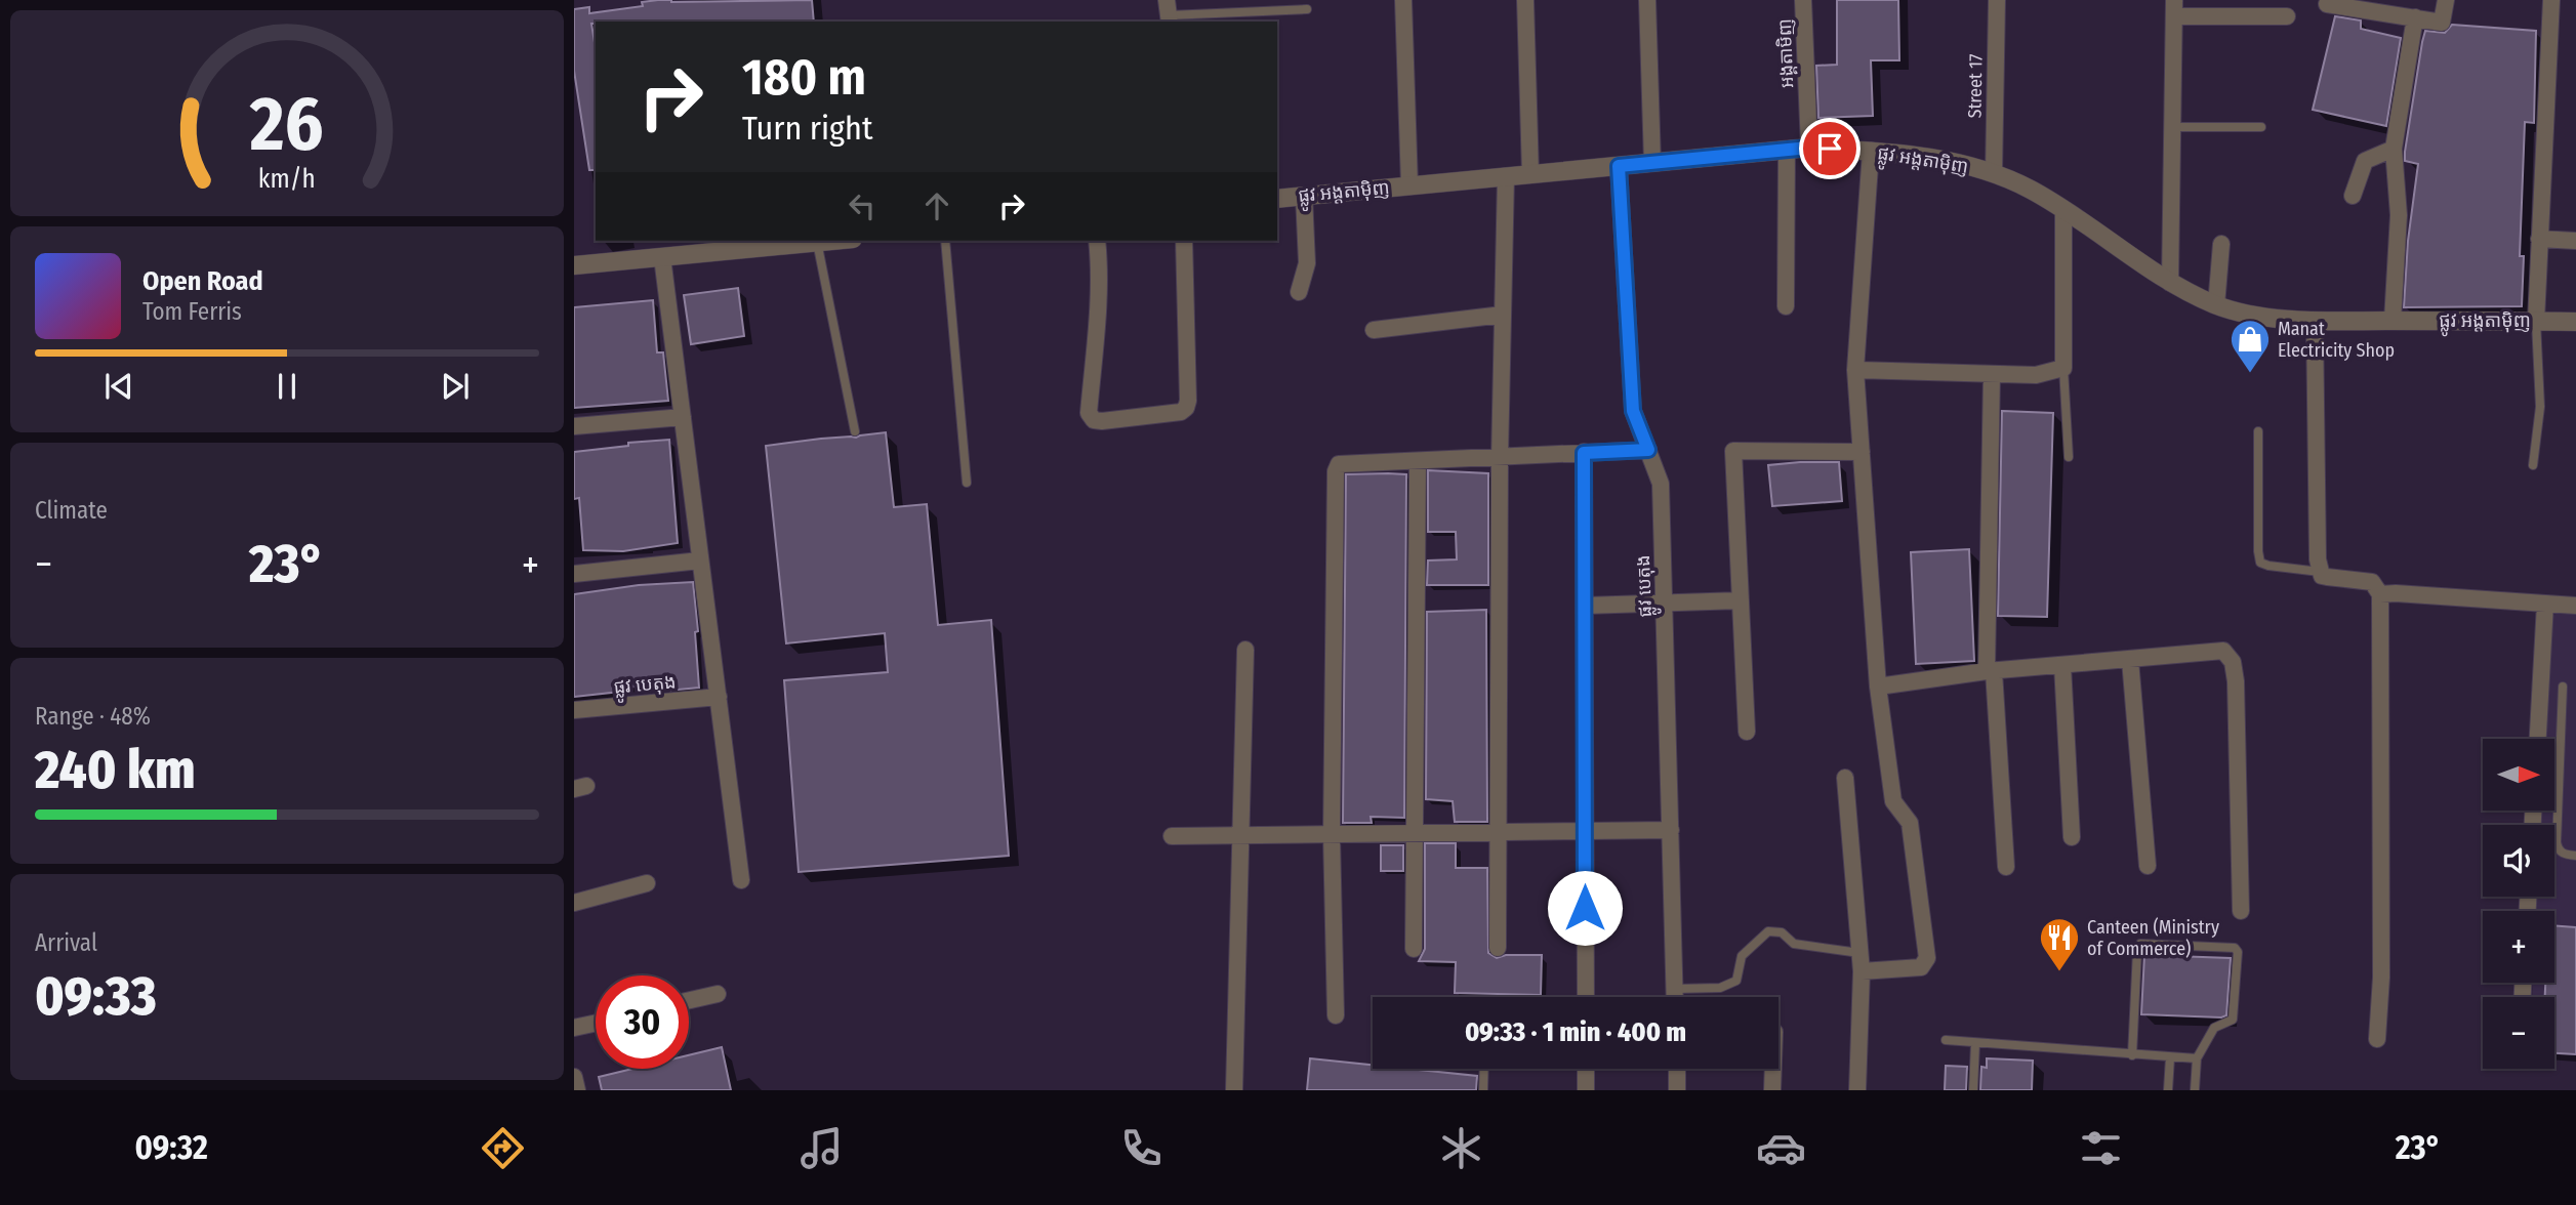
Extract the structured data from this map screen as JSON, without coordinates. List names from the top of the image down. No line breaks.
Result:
{"streets":{"street":["អង្គតាមិញ","Street 17","ផ្លូវ អង្តតាម៉ិញ","ផ្លូវ បេតុង"]},"crossings":[["អង្គតាមិញ","ផ្លូវ អង្តតាម៉ិញ"],["Street 17","ផ្លូវ អង្តតាម៉ិញ"],["ផ្លូវ អង្តតាម៉ិញ","ផ្លូវ បេតុង"]],"places":{"shop":["Manat Electricity Shop"],"restaurant":["Canteen (Ministry of Commerce)"]},"north":"right","page":{"turn":["180 m","Turn right"],"song":["Open Road","Tom Ferris"],"tile":["Climate",["Range · 48%","240 km"],["Arrival","09:33"]],"heat":["−","23°","+"],"map_buttons":["+","−"],"limit":"30","trip":"09:33 · 1 min · 400 m","tabs":["09:32","23°"],"gauge":["26","km/h"]}}
